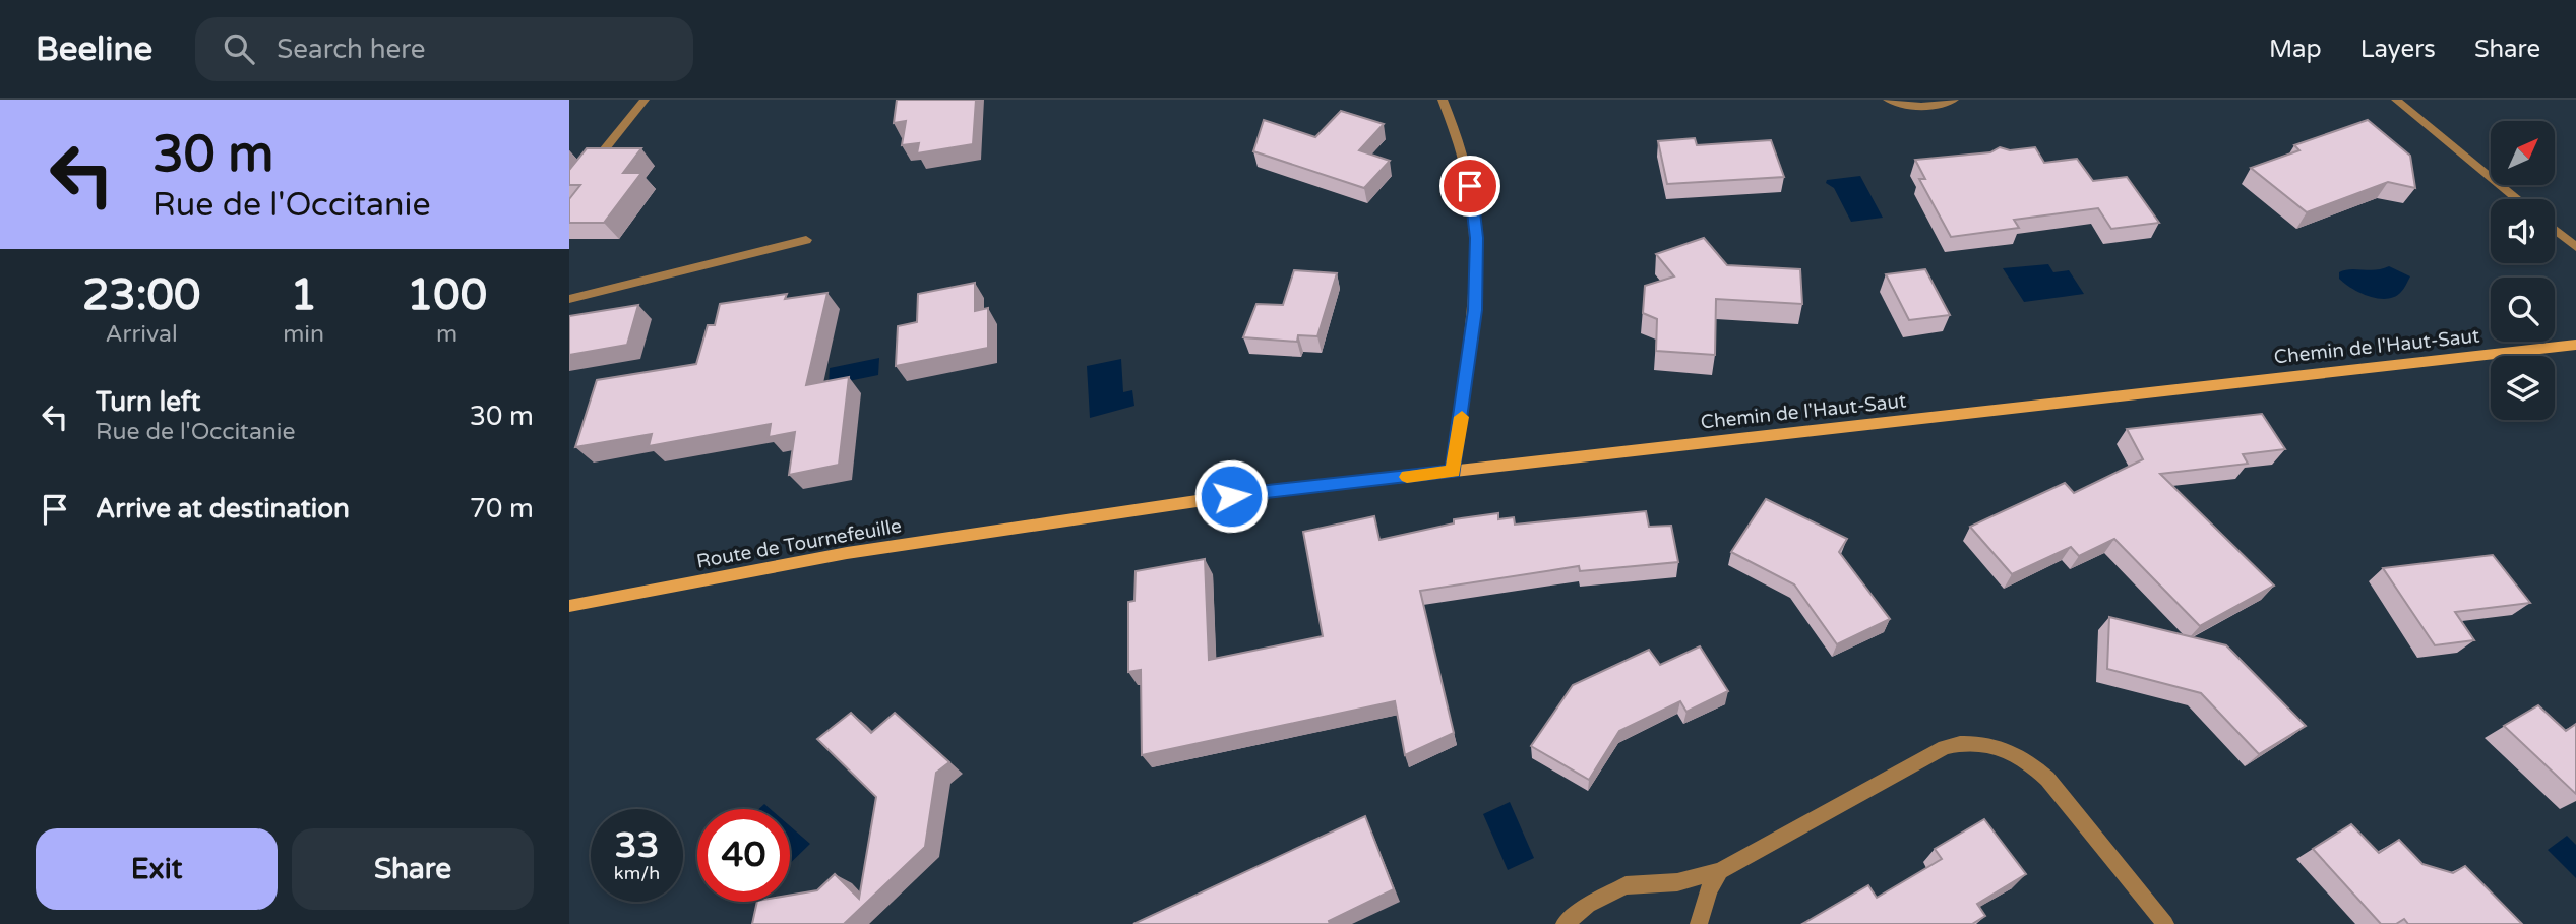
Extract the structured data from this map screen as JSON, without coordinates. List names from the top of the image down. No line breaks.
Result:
{"streets":{"street":["Chemin de l'Haut-Saut","Route de Tournefeuille"]},"crossings":[["Chemin de l'Haut-Saut","Route de Tournefeuille"]],"north":"top right","page":{"header":"Beeline","search":"Search here","nav":["Map","Layers","Share"],"turn":["30 m","Rue de l'Occitanie"],"eta":["23:00","Arrival","1","min","100","m"],"list":[{"name":"Turn left","note":"Rue de l'Occitanie","value":"30 m"},{"name":"Arrive at destination","value":"70 m"}],"speed":"33 km/h","limit":"40","buttons":["Exit","Share"]}}
